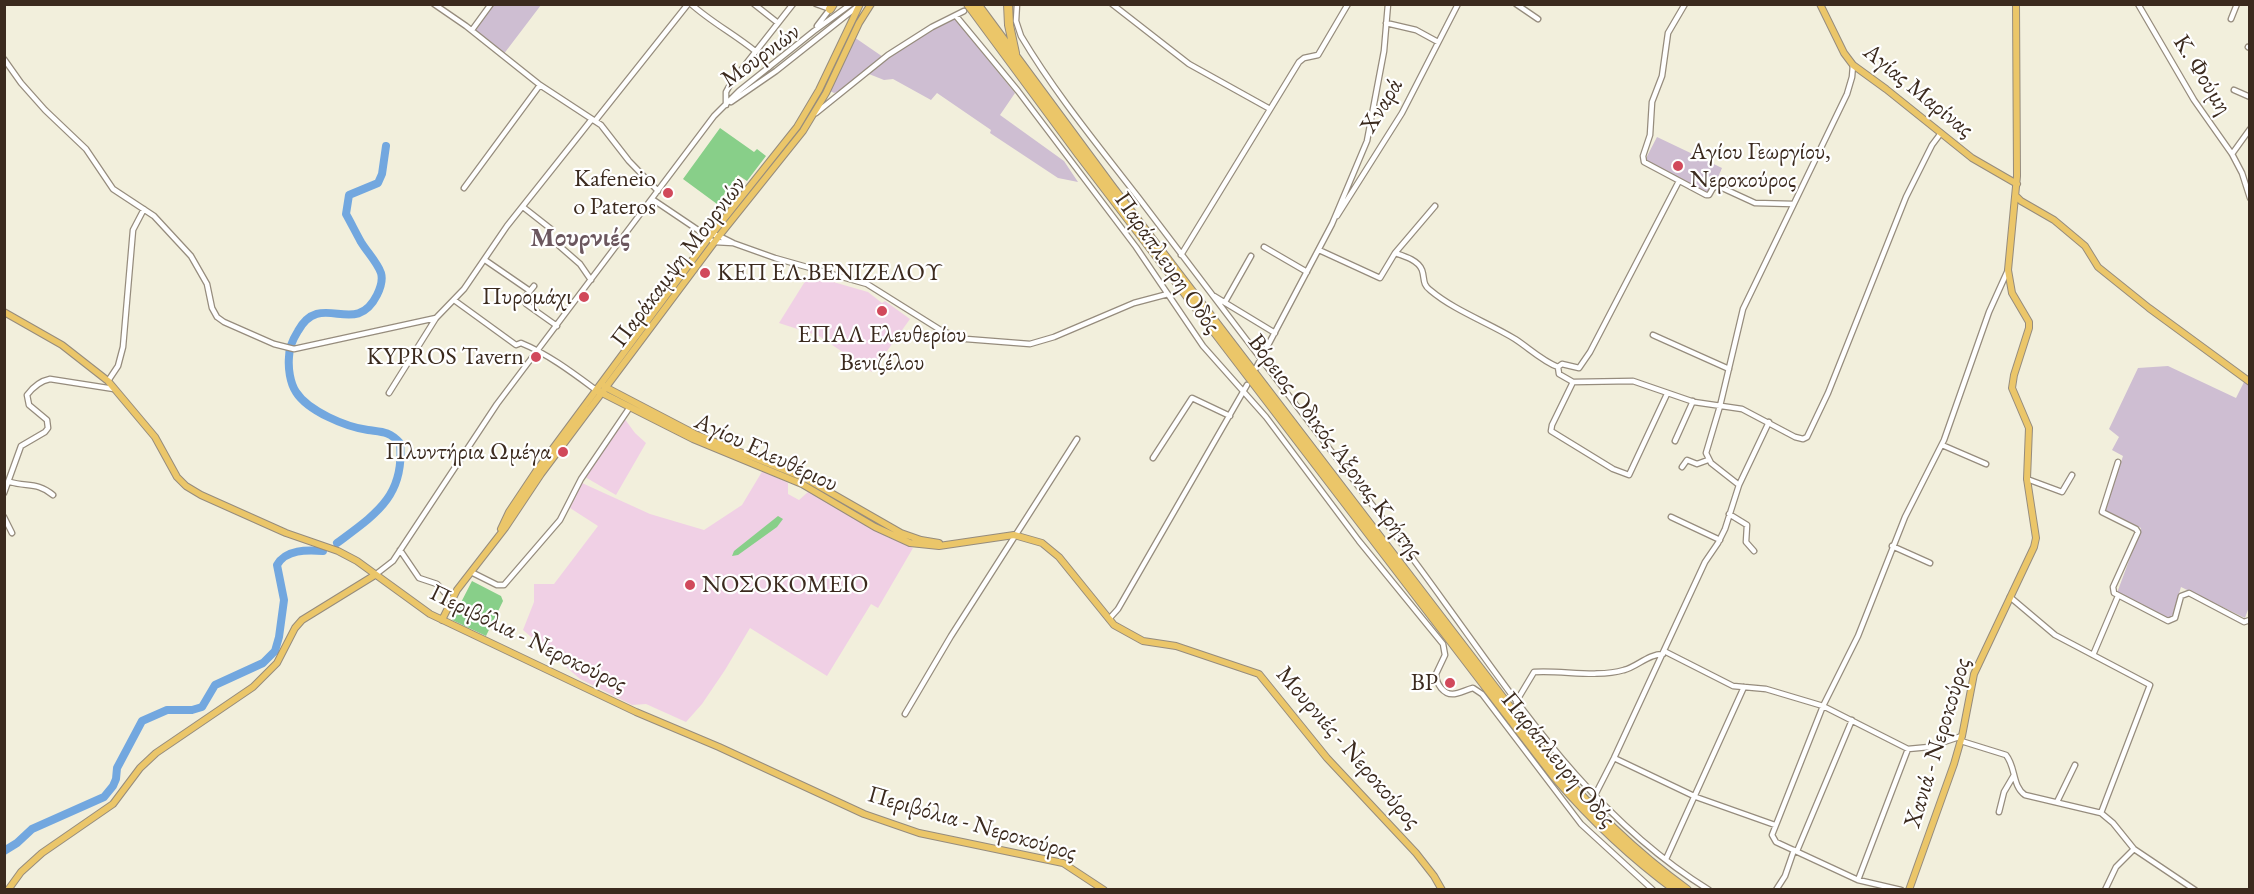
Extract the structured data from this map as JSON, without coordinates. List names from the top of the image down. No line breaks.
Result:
{"streets":{"highway":["Βόρειος Οδικός Άξονας Κρήτης"],"main road":["Αγίας Μαρίνας","Παράκαμψη Μουρνιών","Αγίου Ελευθέριου","Περιβόλια - Νεροκούρος","Χανιά - Νεροκούρος","Μουρνιές - Νεροκούρος"],"street":["Μουρνιών","Κ. Φούμη","Χναρά","Παράπλευρη Οδός"]},"crossings":[["Μουρνιών","Παράκαμψη Μουρνιών"],["Αγίας Μαρίνας","Χανιά - Νεροκούρος"],["Χναρά","Παράπλευρη Οδός"],["Παράκαμψη Μουρνιών","Αγίου Ελευθέριου"],["Παράκαμψη Μουρνιών","Περιβόλια - Νεροκούρος"],["Αγίου Ελευθέριου","Μουρνιές - Νεροκούρος"]],"districts":["Μουρνιές"],"places":["Αγίου Γεωργίου, Νεροκούρος","Kafeneio o Pateros","ΚΕΠ ΕΛ.ΒΕΝΙΖΕΛΟΥ","Πυρομάχι","ΕΠΑΛ Ελευθερίου Βενιζέλου","KYPROS Tavern","Πλυντήρια Ωμέγα","ΝΟΣΟΚΟΜΕΙΟ","BP"]}
